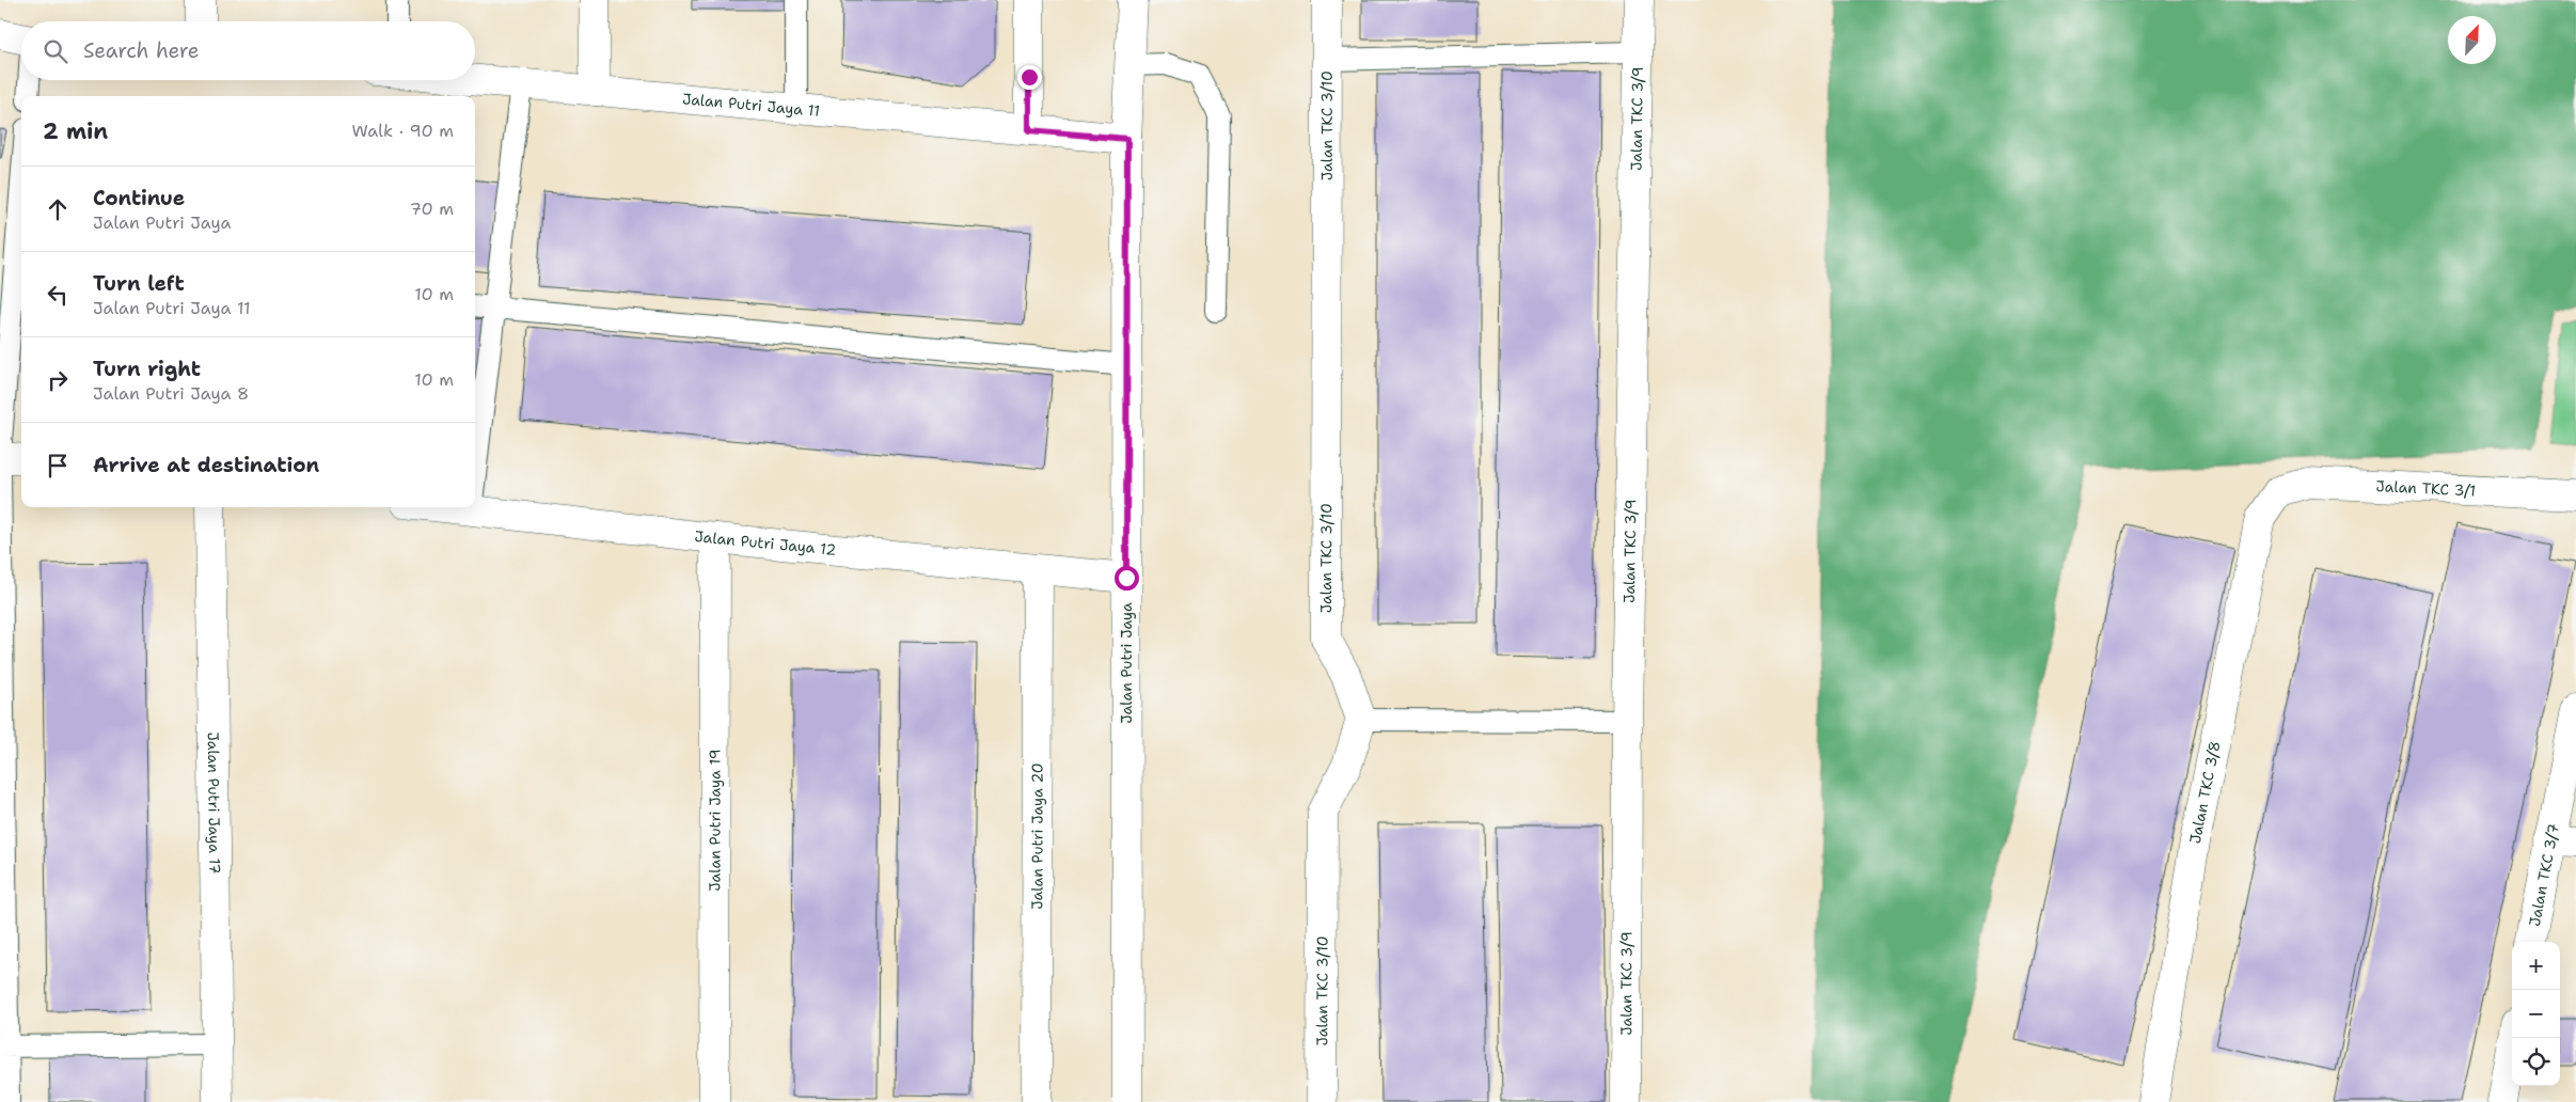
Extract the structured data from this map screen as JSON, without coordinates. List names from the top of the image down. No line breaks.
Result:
{"streets":{"street":["Jalan Putri Jaya 11","Jalan TKC 3/9","Jalan TKC 3/10","Jalan TKC 3/1","Jalan Putri Jaya 12","Jalan Putri Jaya","Jalan TKC 3/8","Jalan Putri Jaya 17","Jalan Putri Jaya 19","Jalan Putri Jaya 20","Jalan TKC 3/7"]},"crossings":[["Jalan Putri Jaya 11","Jalan Putri Jaya"],["Jalan TKC 3/1","Jalan TKC 3/8"],["Jalan Putri Jaya 12","Jalan Putri Jaya"],["Jalan Putri Jaya 12","Jalan Putri Jaya 19"],["Jalan Putri Jaya 12","Jalan Putri Jaya 20"]],"north":"top right","page":{"search":"Search here","heading":["2 min","Walk · 90 m"],"list":[["Continue","Jalan Putri Jaya","70 m"],["Turn left","Jalan Putri Jaya 11","10 m"],["Turn right","Jalan Putri Jaya 8","10 m"],"Arrive at destination"],"map_buttons":["+","−"]}}
